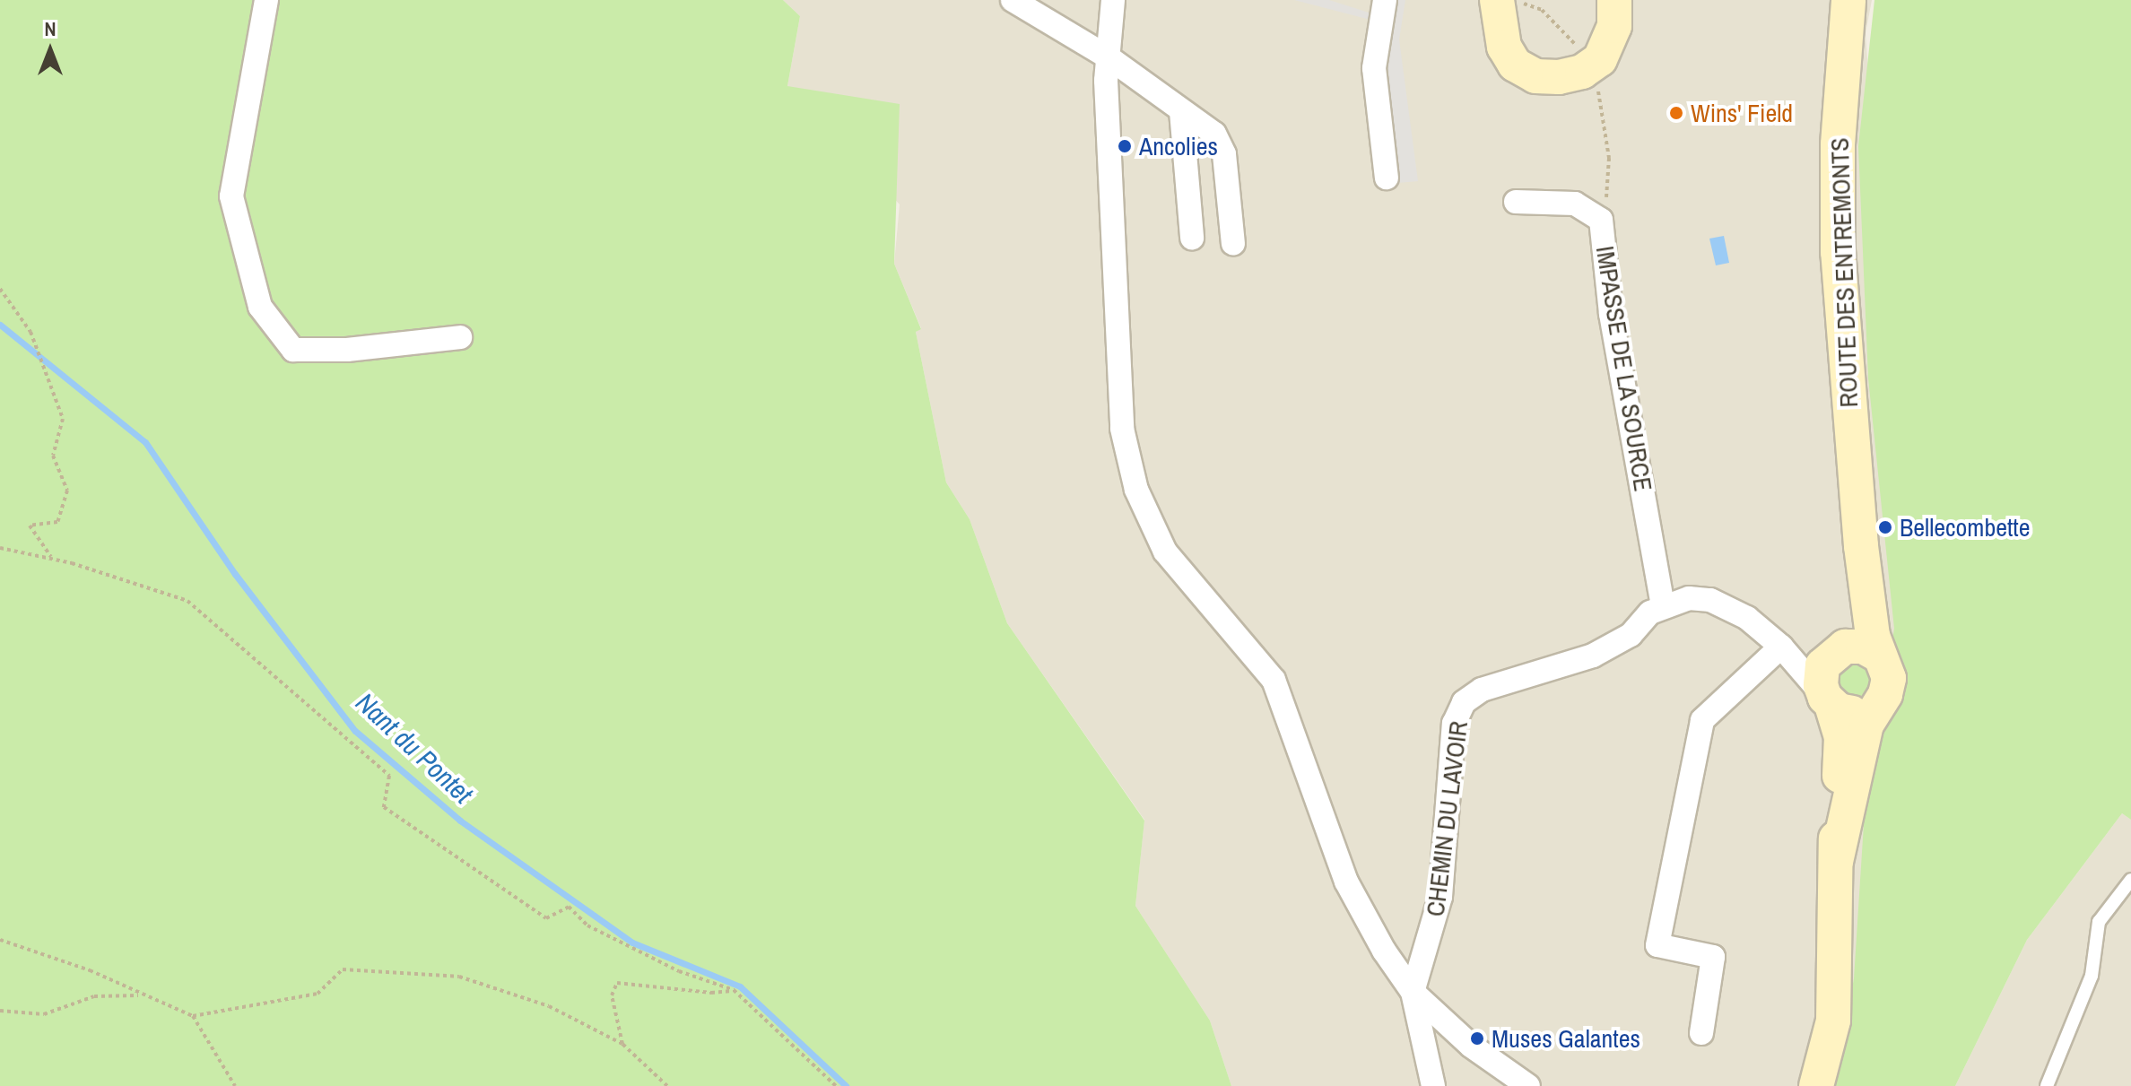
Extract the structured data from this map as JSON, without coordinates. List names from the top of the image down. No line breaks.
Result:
{"streets":{"main road":["ROUTE DES ENTREMONTS"],"street":["IMPASSE DE LA SOURCE","CHEMIN DU LAVOIR"]},"crossings":[["ROUTE DES ENTREMONTS","CHEMIN DU LAVOIR"],["IMPASSE DE LA SOURCE","CHEMIN DU LAVOIR"]],"water":["Nant du Pontet"],"places":["Wins' Field","Ancolies","Bellecombette","Muses Galantes"],"north":"top"}
